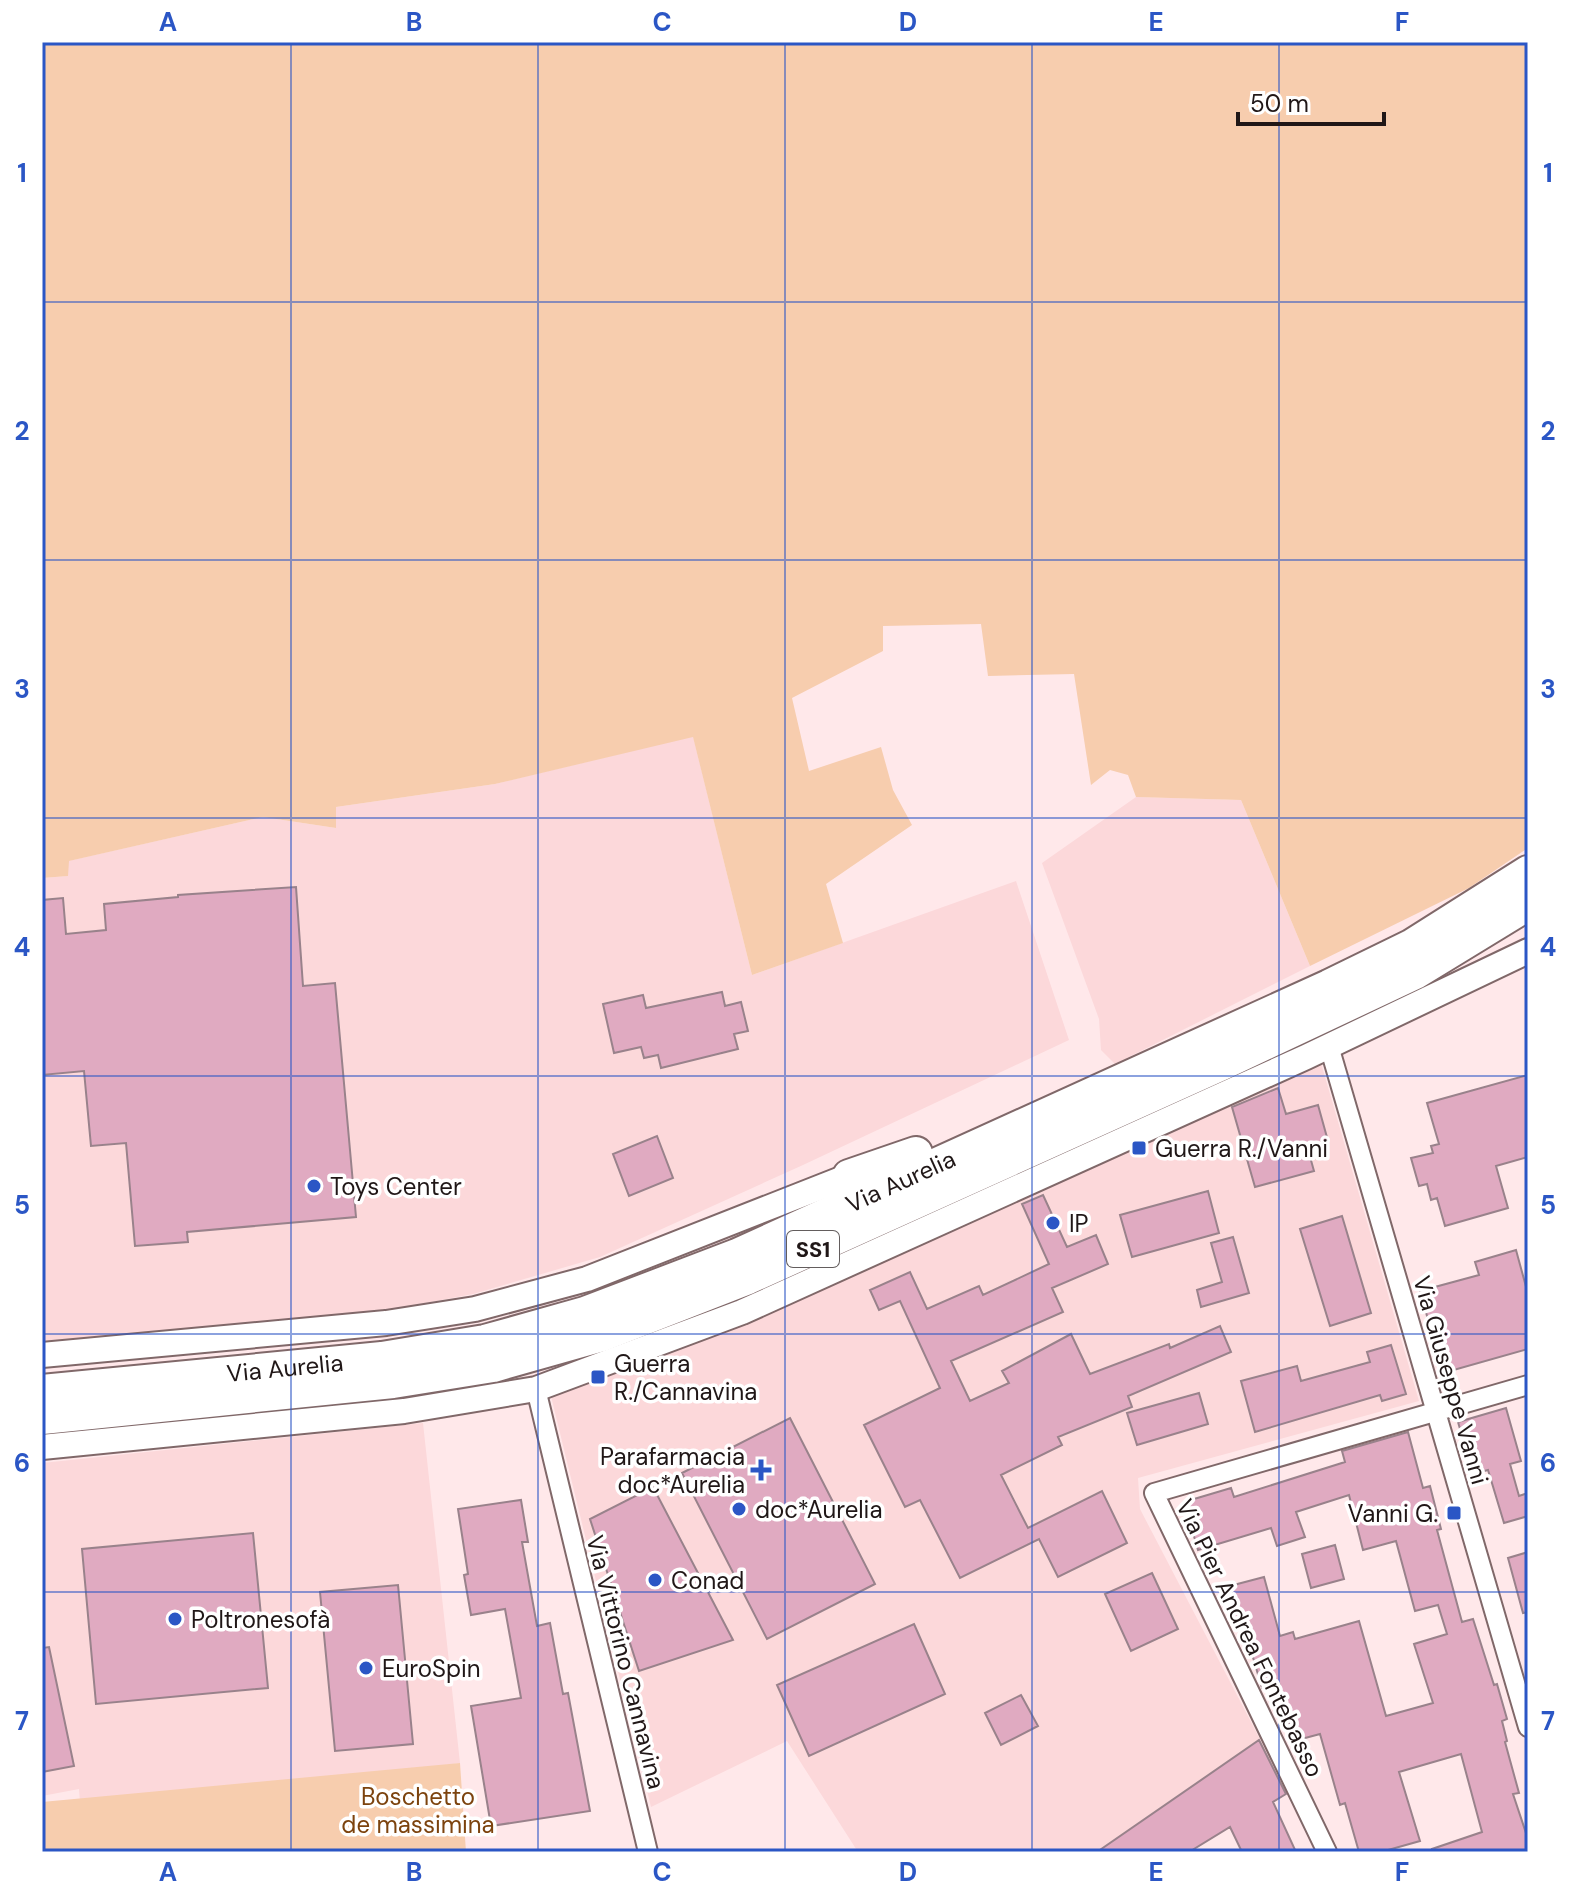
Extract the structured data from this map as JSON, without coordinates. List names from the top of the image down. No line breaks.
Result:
{"streets":{"highway":["Via Aurelia","SS1"],"street":["Via Giuseppe Vanni","Via Pier Andrea Fontebasso","Via Vittorino Cannavina"]},"crossings":[["Via Giuseppe Vanni","Via Pier Andrea Fontebasso"]],"parks":["Boschetto de massimina"],"places":{"transit":["Guerra R./Vanni","Guerra R./Cannavina","Vanni G."],"other":["Toys Center","IP","doc*Aurelia","Conad","Poltronesofà","EuroSpin"],"health":["Parafarmacia doc*Aurelia"]},"scale_bar":"50 m","grid":{"columns":["A","B","C","D","E","F"],"rows":["1","2","3","4","5","6","7"]}}
